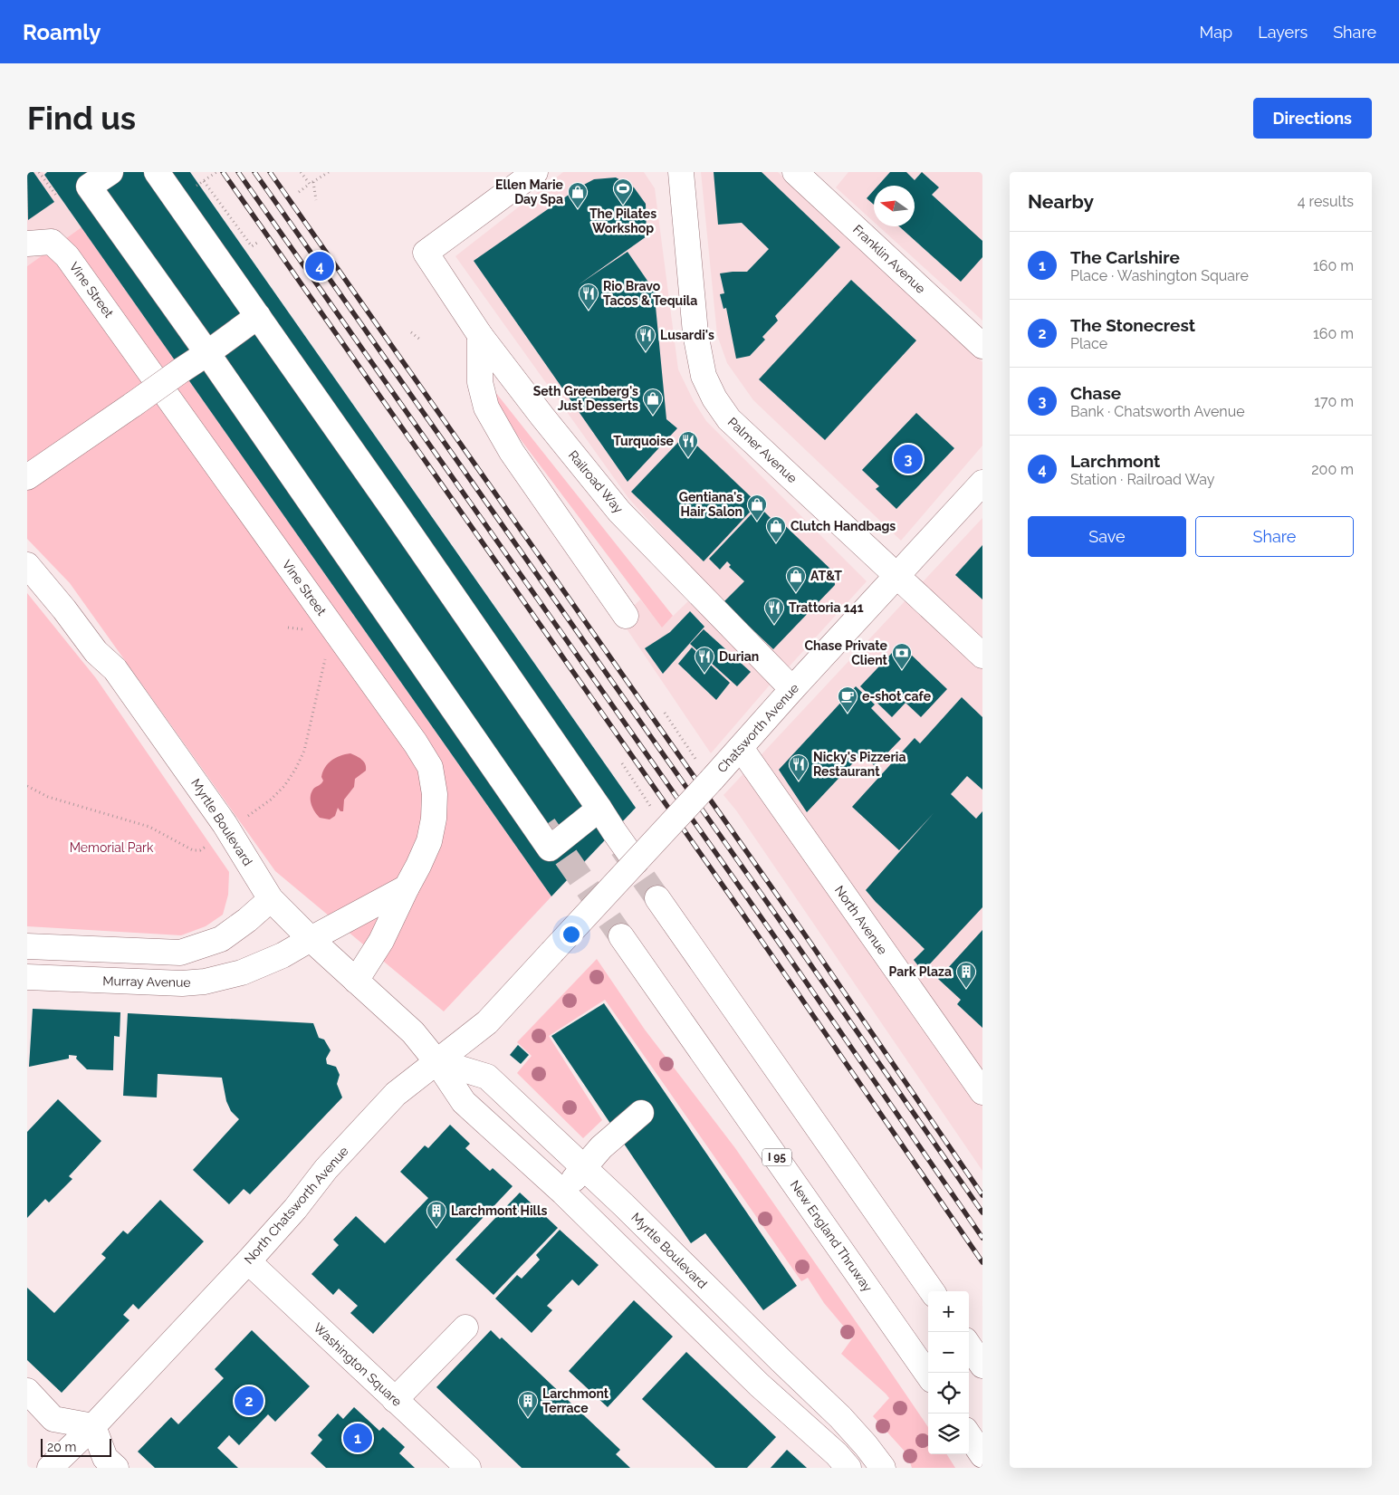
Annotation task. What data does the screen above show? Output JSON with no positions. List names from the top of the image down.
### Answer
{
  "streets": {
    "main road": [
      "Franklin Avenue",
      "Vine Street",
      "Palmer Avenue",
      "Railroad Way",
      "Chatsworth Avenue",
      "Myrtle Boulevard",
      "North Avenue",
      "Murray Avenue",
      "I 95",
      "North Chatsworth Avenue",
      "New England Thruway",
      "Washington Square"
    ]
  },
  "crossings": [
    ["Vine Street", "Myrtle Boulevard"],
    ["Palmer Avenue", "Chatsworth Avenue"],
    ["Railroad Way", "Chatsworth Avenue"],
    ["Chatsworth Avenue", "North Avenue"],
    ["Chatsworth Avenue", "North Chatsworth Avenue"],
    ["Myrtle Boulevard", "Murray Avenue"],
    ["Myrtle Boulevard", "North Chatsworth Avenue"],
    ["North Chatsworth Avenue", "Washington Square"]
  ],
  "parks": ["Memorial Park"],
  "places": {
    "sports": ["The Pilates Workshop"],
    "shop": [
      "Ellen Marie Day Spa",
      "Seth Greenberg's Just Desserts",
      "Gentiana's Hair Salon",
      "Clutch Handbags",
      "AT&T"
    ],
    "restaurant": [
      "Rio Bravo Tacos & Tequila",
      "Lusardi's",
      "Turquoise",
      "Trattoria 141",
      "Durian",
      "Nicky's Pizzeria Restaurant"
    ],
    "bank": ["Chase Private Client"],
    "cafe": ["e-shot cafe"],
    "building": ["Park Plaza", "Larchmont Hills", "Larchmont Terrace"]
  },
  "scale_bar": "20 m",
  "north": "left",
  "page": {
    "header": "Roamly",
    "nav": ["Map", "Layers", "Share"],
    "buttons": [
      "Directions",
      ["Save", "Share"]
    ],
    "title": "Find us",
    "heading": ["Nearby", "4 results"],
    "list": [
      {
        "mark": "1",
        "name": "The Carlshire",
        "note": "Place · Washington Square",
        "value": "160 m"
      },
      {
        "mark": "2",
        "name": "The Stonecrest",
        "note": "Place",
        "value": "160 m"
      },
      {
        "mark": "3",
        "name": "Chase",
        "note": "Bank · Chatsworth Avenue",
        "value": "170 m"
      },
      {
        "mark": "4",
        "name": "Larchmont",
        "note": "Station · Railroad Way",
        "value": "200 m"
      }
    ],
    "pins": [
      "4",
      "3",
      "2",
      "1"
    ],
    "map_buttons": ["+", "−"],
    "scale": "20 m"
  }
}
